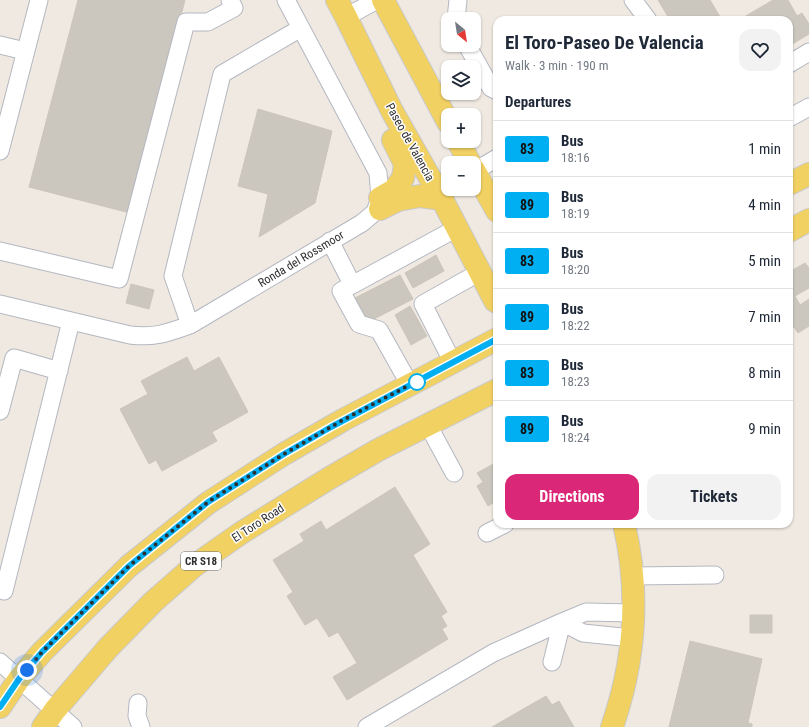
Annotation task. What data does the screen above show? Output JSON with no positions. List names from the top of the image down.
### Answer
{
  "streets": {
    "main road": ["Paseo de Valencia", "El Toro Road", "CR S18"],
    "street": ["Ronda del Rossmoor"]
  },
  "lines": ["bus line 83"],
  "north": "bottom right",
  "page": {
    "map_buttons": ["+", "−"],
    "heading": [
      ["El Toro-Paseo De Valencia", "Walk · 3 min · 190 m"],
      "Departures"
    ],
    "list": [
      {
        "mark": "83",
        "name": "Bus",
        "note": "18:16",
        "value": "1 min"
      },
      {
        "mark": "89",
        "name": "Bus",
        "note": "18:19",
        "value": "4 min"
      },
      {
        "mark": "83",
        "name": "Bus",
        "note": "18:20",
        "value": "5 min"
      },
      {
        "mark": "89",
        "name": "Bus",
        "note": "18:22",
        "value": "7 min"
      },
      {
        "mark": "83",
        "name": "Bus",
        "note": "18:23",
        "value": "8 min"
      },
      {
        "mark": "89",
        "name": "Bus",
        "note": "18:24",
        "value": "9 min"
      }
    ],
    "buttons": ["Directions", "Tickets"]
  }
}
